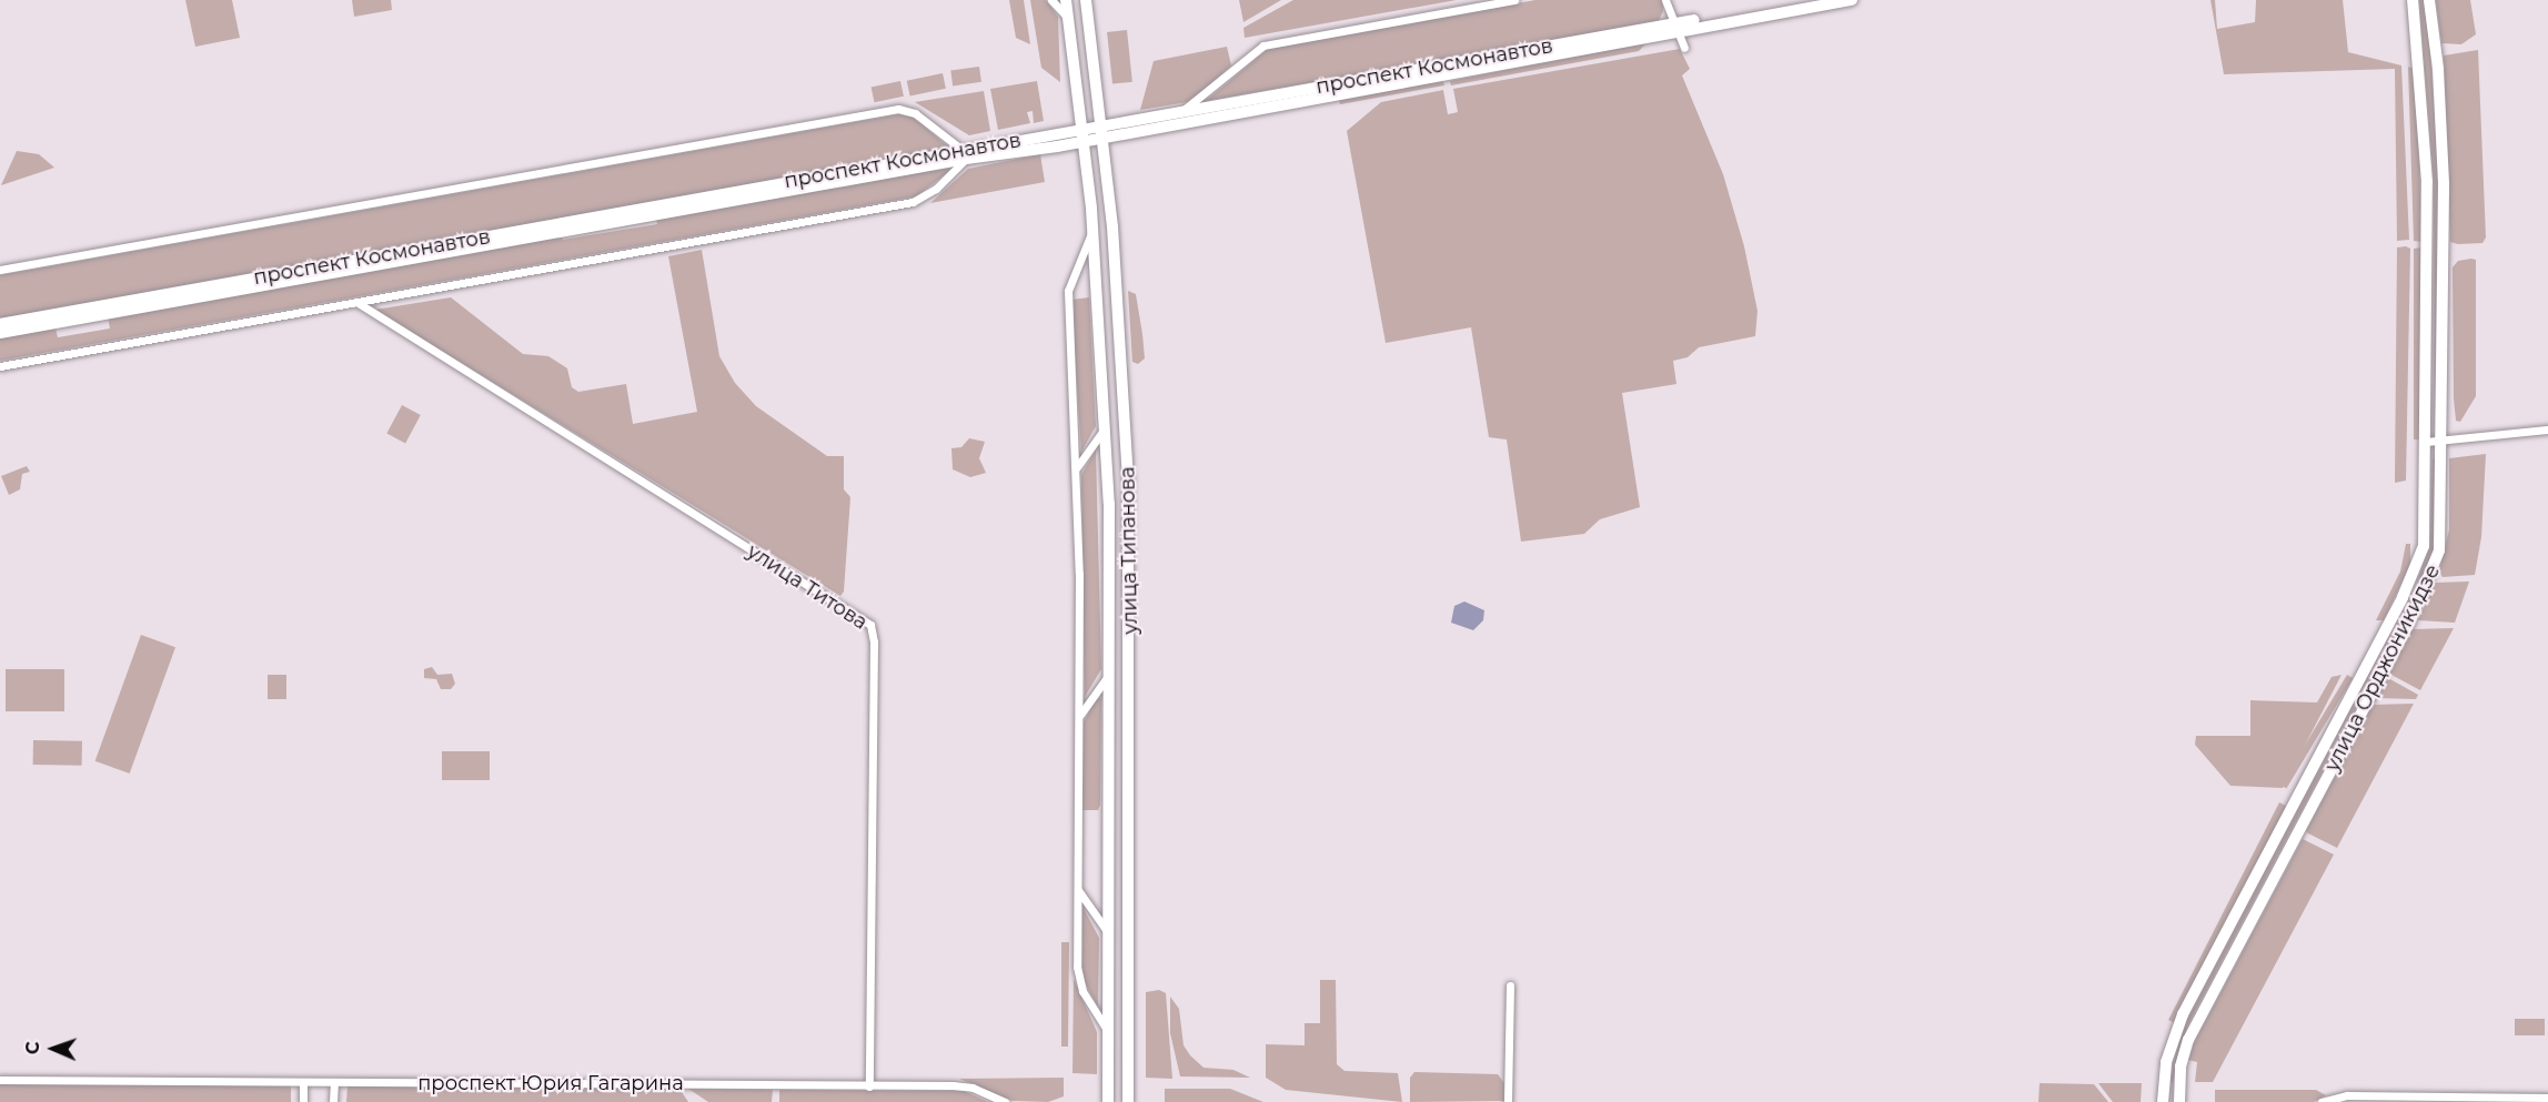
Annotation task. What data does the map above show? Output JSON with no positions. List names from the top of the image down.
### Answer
{
  "streets": {
    "street": [
      "проспект Космонавтов",
      "улица Типанова",
      "улица Титова",
      "улица Орджоникидзе",
      "проспект Юрия Гагарина"
    ]
  },
  "crossings": [
    ["проспект Космонавтов", "улица Типанова"],
    ["проспект Космонавтов", "улица Титова"],
    ["улица Титова", "проспект Юрия Гагарина"]
  ],
  "north": "left"
}
